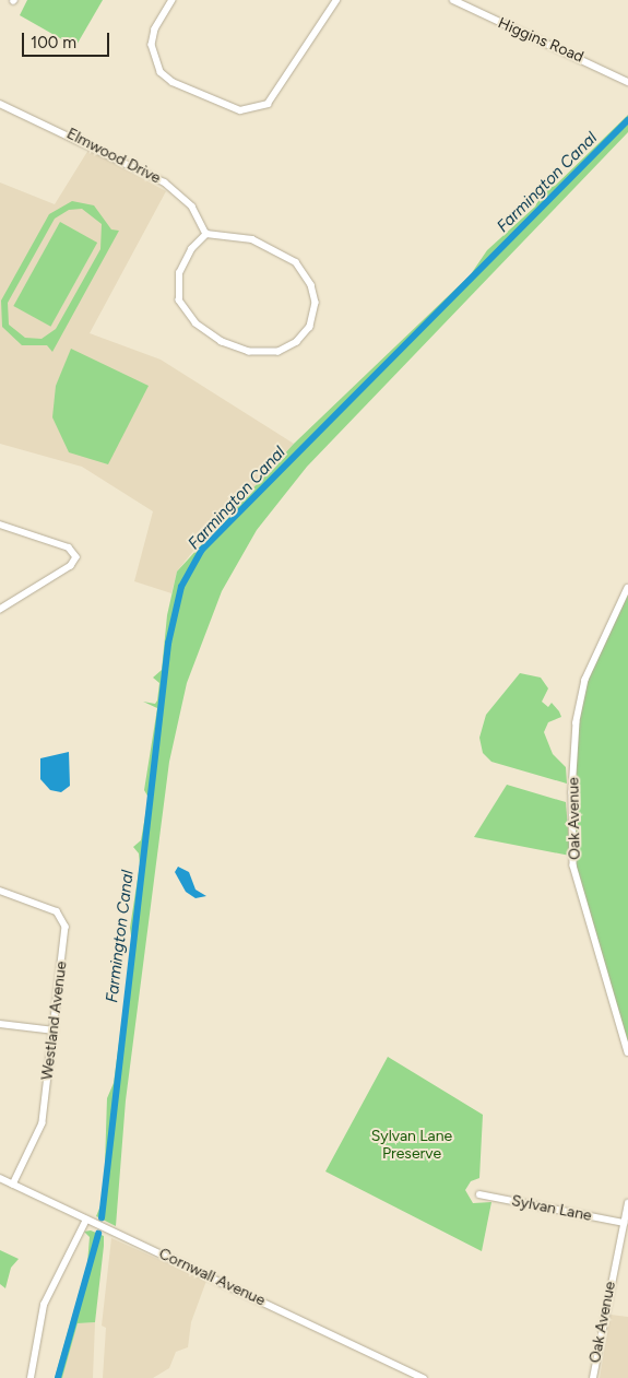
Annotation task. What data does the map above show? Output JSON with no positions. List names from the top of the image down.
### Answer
{
  "streets": {
    "street": [
      "Higgins Road",
      "Elmwood Drive",
      "Oak Avenue",
      "Westland Avenue",
      "Sylvan Lane",
      "Cornwall Avenue"
    ]
  },
  "crossings": [
    ["Oak Avenue", "Sylvan Lane"],
    ["Westland Avenue", "Cornwall Avenue"]
  ],
  "water": ["Farmington Canal"],
  "parks": ["Sylvan Lane Preserve"],
  "scale_bar": "100 m"
}
